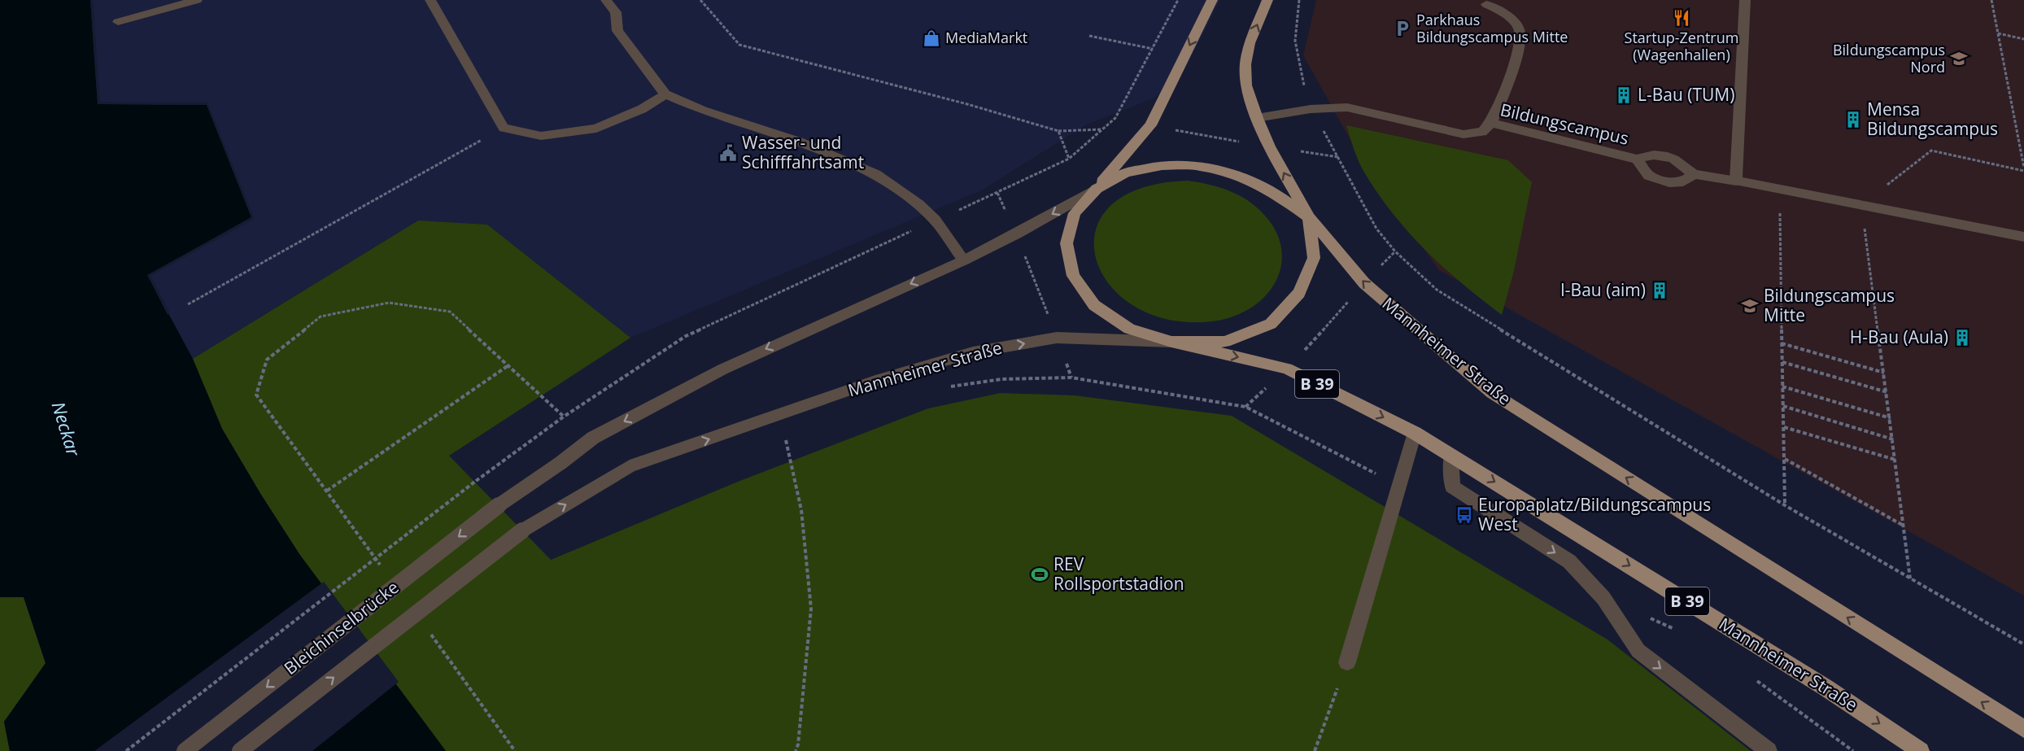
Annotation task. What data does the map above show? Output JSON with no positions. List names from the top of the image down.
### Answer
{
  "streets": {
    "main road": ["Mannheimer Straße", "B 39"],
    "street": ["Bildungscampus", "Bleichinselbrücke"]
  },
  "crossings": [
    ["Mannheimer Straße", "B 39"],
    ["Mannheimer Straße", "Bleichinselbrücke"]
  ],
  "water": ["Neckar"],
  "places": {
    "restaurant": ["Startup-Zentrum (Wagenhallen)"],
    "parking": ["Parkhaus Bildungscampus Mitte"],
    "shop": ["MediaMarkt"],
    "school or university": ["Bildungscampus Nord", "Bildungscampus Mitte"],
    "building": [
      "L-Bau (TUM)",
      "Mensa Bildungscampus",
      "I-Bau (aim)",
      "H-Bau (Aula)"
    ],
    "public building": ["Wasser- und Schifffahrtsamt"],
    "bus stop": ["Europaplatz/Bildungscampus West"],
    "sports": ["REV Rollsportstadion"]
  }
}
